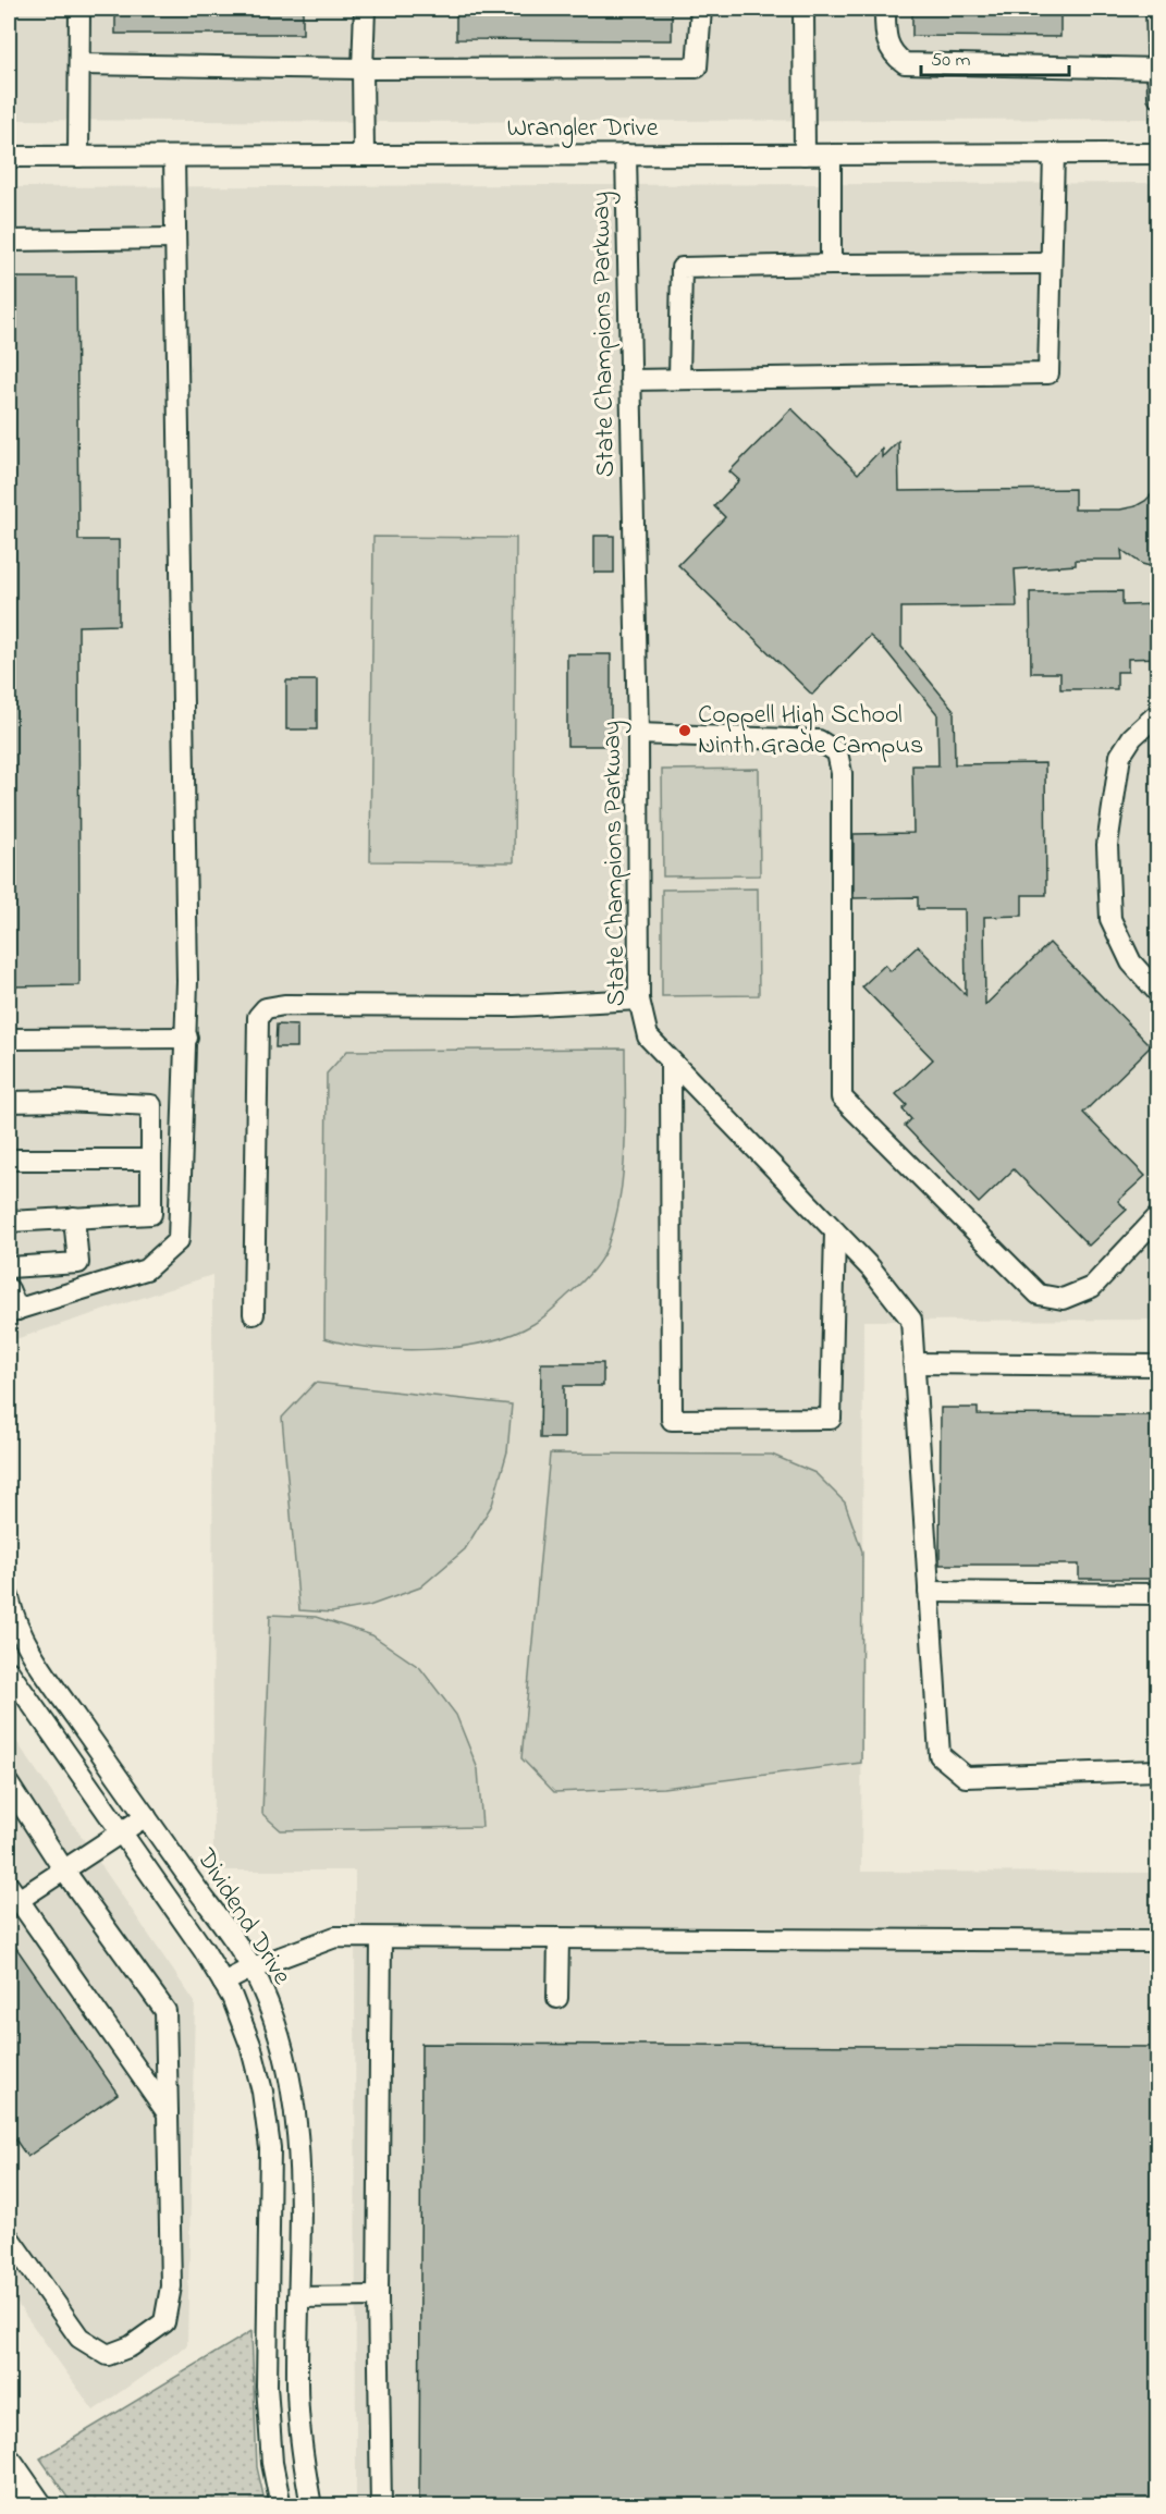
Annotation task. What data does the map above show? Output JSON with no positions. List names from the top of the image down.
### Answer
{
  "streets": {
    "street": ["Wrangler Drive", "State Champions Parkway", "Dividend Drive"]
  },
  "crossings": [
    ["Wrangler Drive", "State Champions Parkway"]
  ],
  "places": ["Coppell High School Ninth Grade Campus"],
  "scale_bar": "50 m"
}
